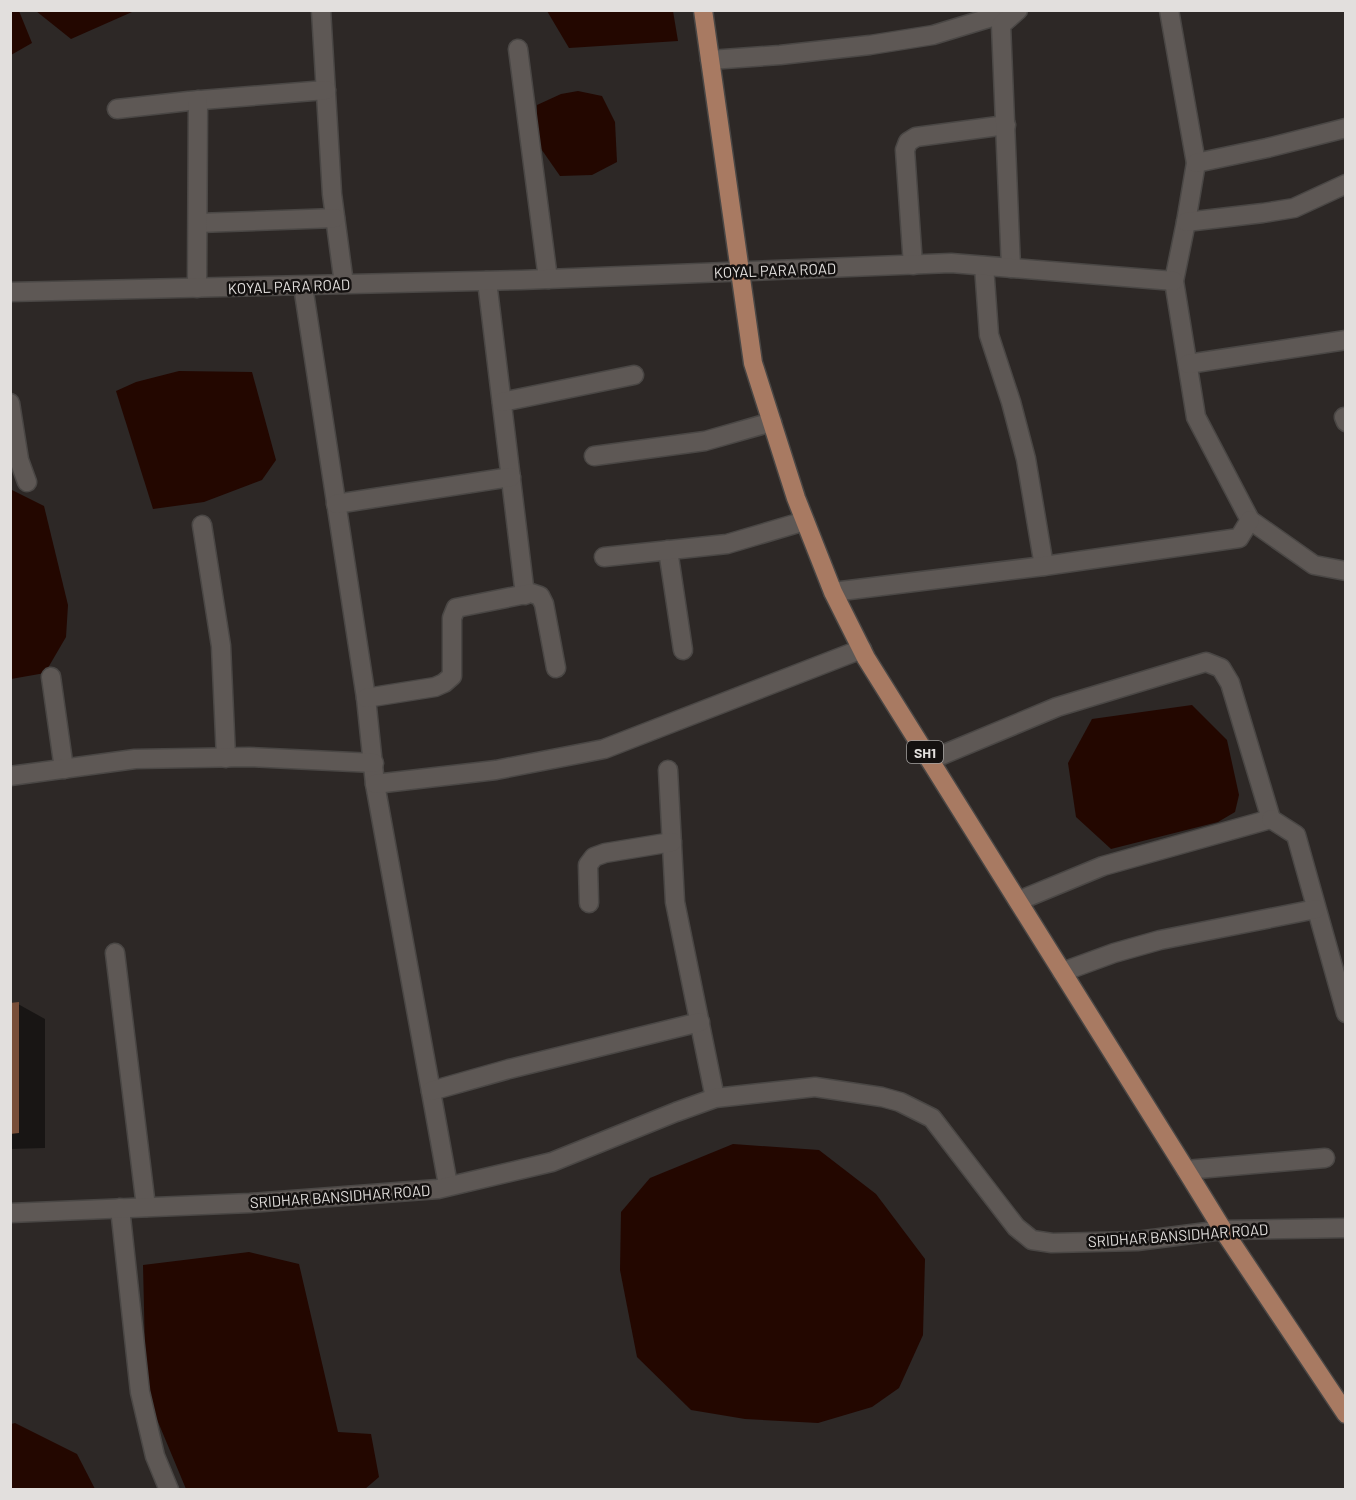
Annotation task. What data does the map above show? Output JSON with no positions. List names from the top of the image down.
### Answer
{
  "streets": {
    "main road": ["SH1"],
    "street": ["KOYAL PARA ROAD", "SRIDHAR BANSIDHAR ROAD"]
  },
  "crossings": [
    ["KOYAL PARA ROAD", "SH1"],
    ["SH1", "SRIDHAR BANSIDHAR ROAD"]
  ]
}
